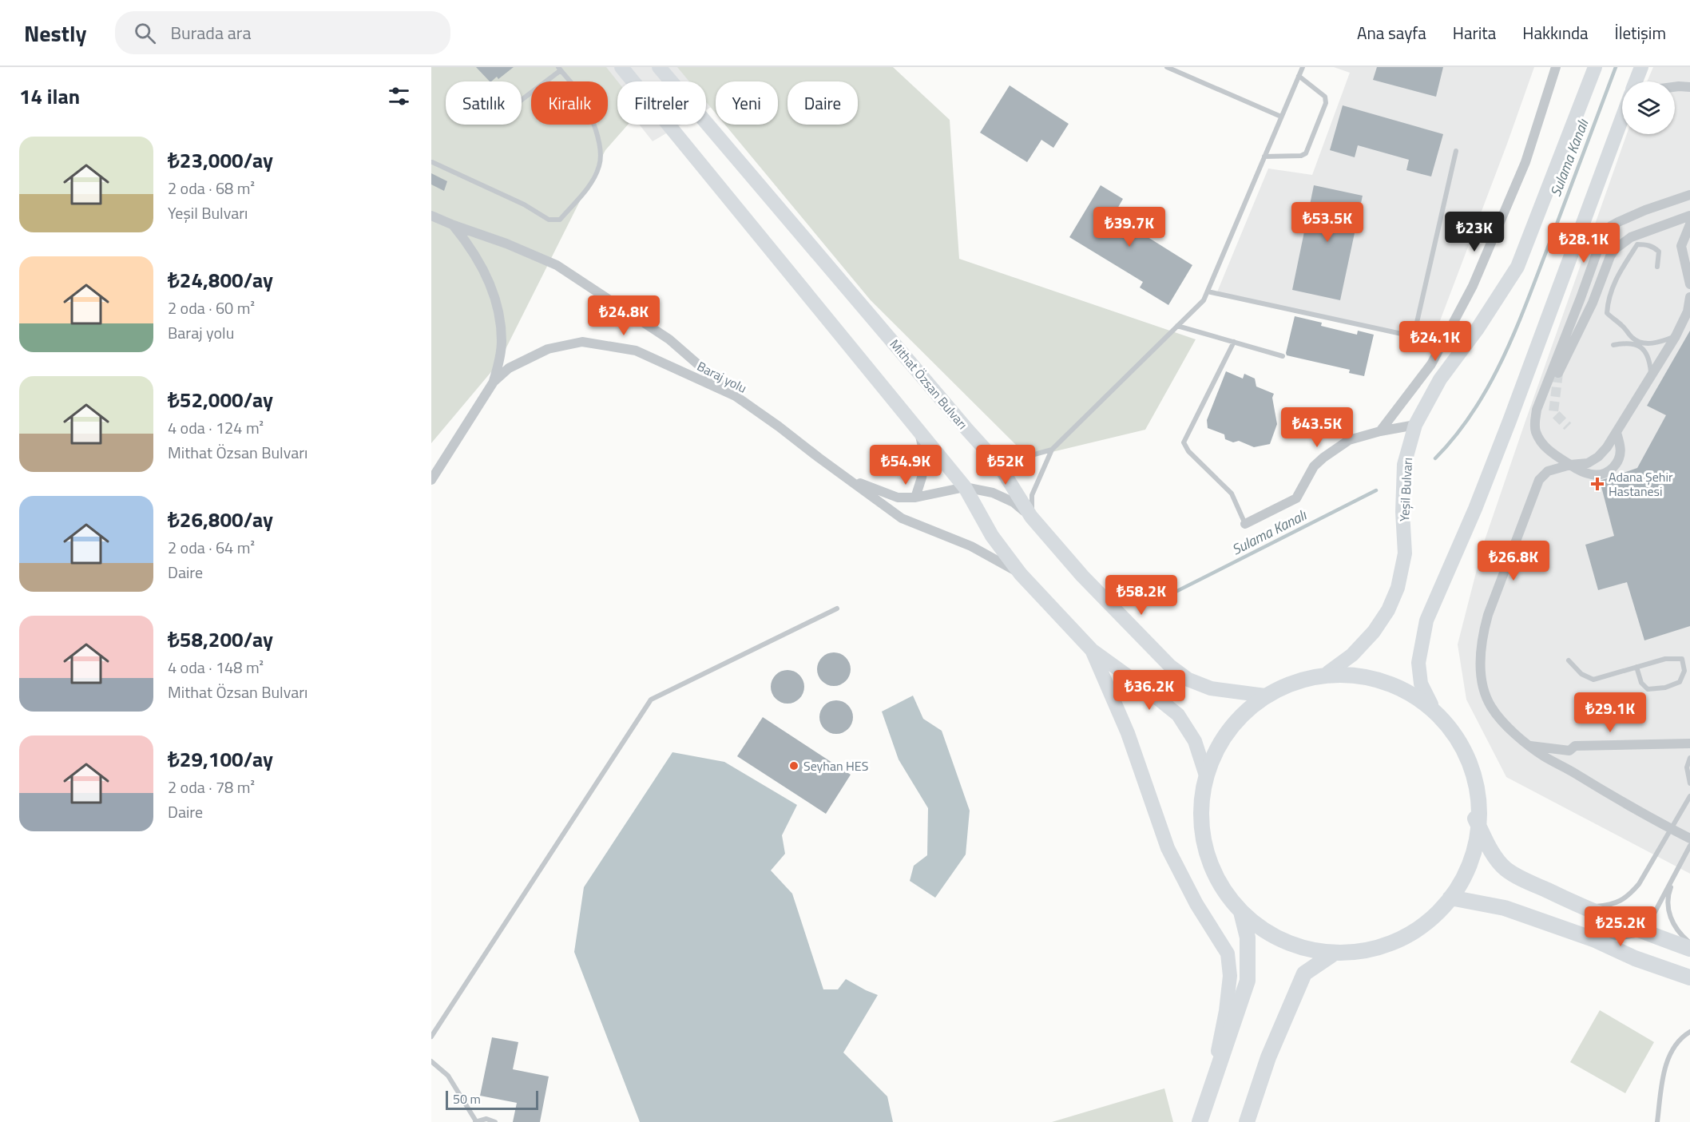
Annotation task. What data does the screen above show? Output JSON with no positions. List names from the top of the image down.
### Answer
{
  "streets": {
    "main road": ["Mithat Özsan Bulvarı", "Yeşil Bulvarı"],
    "street": ["Baraj yolu"]
  },
  "water": ["Sulama Kanalı"],
  "places": {
    "health": ["Adana Şehir Hastanesi"],
    "other": ["Seyhan HES"]
  },
  "scale_bar": "50 m",
  "page": {
    "header": "Nestly",
    "search": "Burada ara",
    "nav": [
      "Ana sayfa",
      "Harita",
      "Hakkında",
      "İletişim"
    ],
    "heading": "14 ilan",
    "chip": [
      "Satılık",
      "Kiralık",
      "Filtreler",
      "Yeni",
      "Daire"
    ],
    "list": [
      {
        "name": "₺23,000/ay",
        "note": "2 oda · 68 m² · Yeşil Bulvarı"
      },
      {
        "name": "₺24,800/ay",
        "note": "2 oda · 60 m² · Baraj yolu"
      },
      {
        "name": "₺52,000/ay",
        "note": "4 oda · 124 m² · Mithat Özsan Bulvarı"
      },
      {
        "name": "₺26,800/ay",
        "note": "2 oda · 64 m² · Daire"
      },
      {
        "name": "₺58,200/ay",
        "note": "4 oda · 148 m² · Mithat Özsan Bulvarı"
      },
      {
        "name": "₺29,100/ay",
        "note": "2 oda · 78 m² · Daire"
      }
    ],
    "price": [
      "₺53.5K",
      "₺39.7K",
      "₺23K",
      "₺28.1K",
      "₺24.8K",
      "₺24.1K",
      "₺43.5K",
      "₺54.9K",
      "₺52K",
      "₺26.8K",
      "₺58.2K",
      "₺36.2K",
      "₺29.1K",
      "₺25.2K"
    ],
    "scale": "50 m"
  }
}
